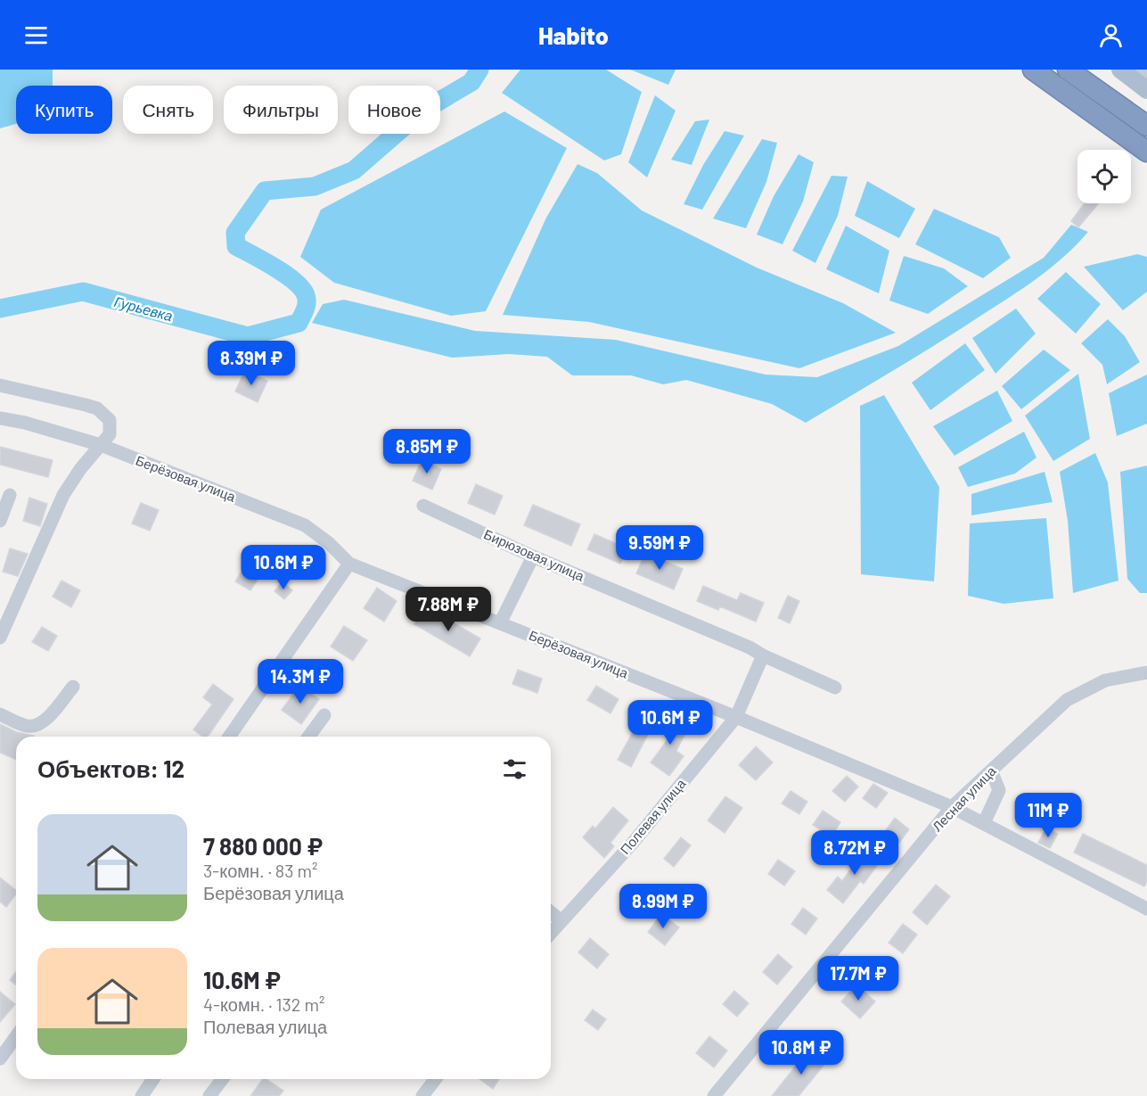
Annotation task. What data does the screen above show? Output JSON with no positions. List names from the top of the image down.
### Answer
{
  "streets": {
    "street": [
      "Берёзовая улица",
      "Бирюзовая улица",
      "Лесная улица",
      "Полевая улица"
    ]
  },
  "crossings": [
    ["Берёзовая улица", "Лесная улица"],
    ["Берёзовая улица", "Полевая улица"]
  ],
  "water": ["Гурьевка"],
  "page": {
    "header": "Habito",
    "chip": [
      "Купить",
      "Снять",
      "Фильтры",
      "Новое"
    ],
    "price": [
      "8.39M ₽",
      "8.85M ₽",
      "9.59M ₽",
      "10.6M ₽",
      "7.88M ₽",
      "14.3M ₽",
      "10.6M ₽",
      "11M ₽",
      "8.72M ₽",
      "8.99M ₽",
      "17.7M ₽",
      "10.8M ₽"
    ],
    "heading": "Объектов: 12",
    "list": [
      {
        "name": "7 880 000 ₽",
        "note": "3-комн. · 83 m² · Берёзовая улица"
      },
      {
        "name": "10.6M ₽",
        "note": "4-комн. · 132 m² · Полевая улица"
      }
    ]
  }
}
